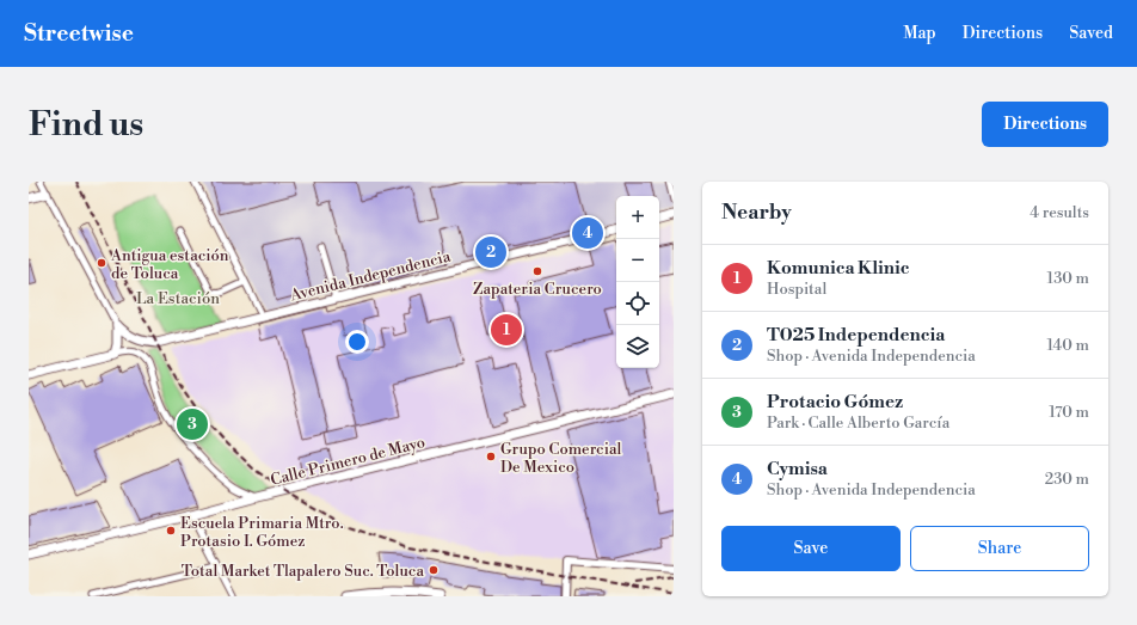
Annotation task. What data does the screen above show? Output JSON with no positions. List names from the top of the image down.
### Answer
{
  "streets": {
    "main road": ["Avenida Independencia", "Calle Primero de Mayo"]
  },
  "parks": ["La Estación"],
  "places": [
    "Antigua estación de Toluca",
    "Zapateria Crucero",
    "Grupo Comercial De Mexico",
    "Escuela Primaria Mtro. Protasio I. Gómez",
    "Total Market Tlapalero Suc. Toluca"
  ],
  "page": {
    "header": "Streetwise",
    "nav": ["Map", "Directions", "Saved"],
    "buttons": [
      "Directions",
      ["Save", "Share"]
    ],
    "title": "Find us",
    "heading": ["Nearby", "4 results"],
    "map_buttons": ["+", "−"],
    "pins": [
      "4",
      "2",
      "1",
      "3"
    ],
    "list": [
      {
        "mark": "1",
        "name": "Komunica Klinic",
        "note": "Hospital",
        "value": "130 m"
      },
      {
        "mark": "2",
        "name": "T025 Independencia",
        "note": "Shop · Avenida Independencia",
        "value": "140 m"
      },
      {
        "mark": "3",
        "name": "Protacio Gómez",
        "note": "Park · Calle Alberto García",
        "value": "170 m"
      },
      {
        "mark": "4",
        "name": "Cymisa",
        "note": "Shop · Avenida Independencia",
        "value": "230 m"
      }
    ]
  }
}
